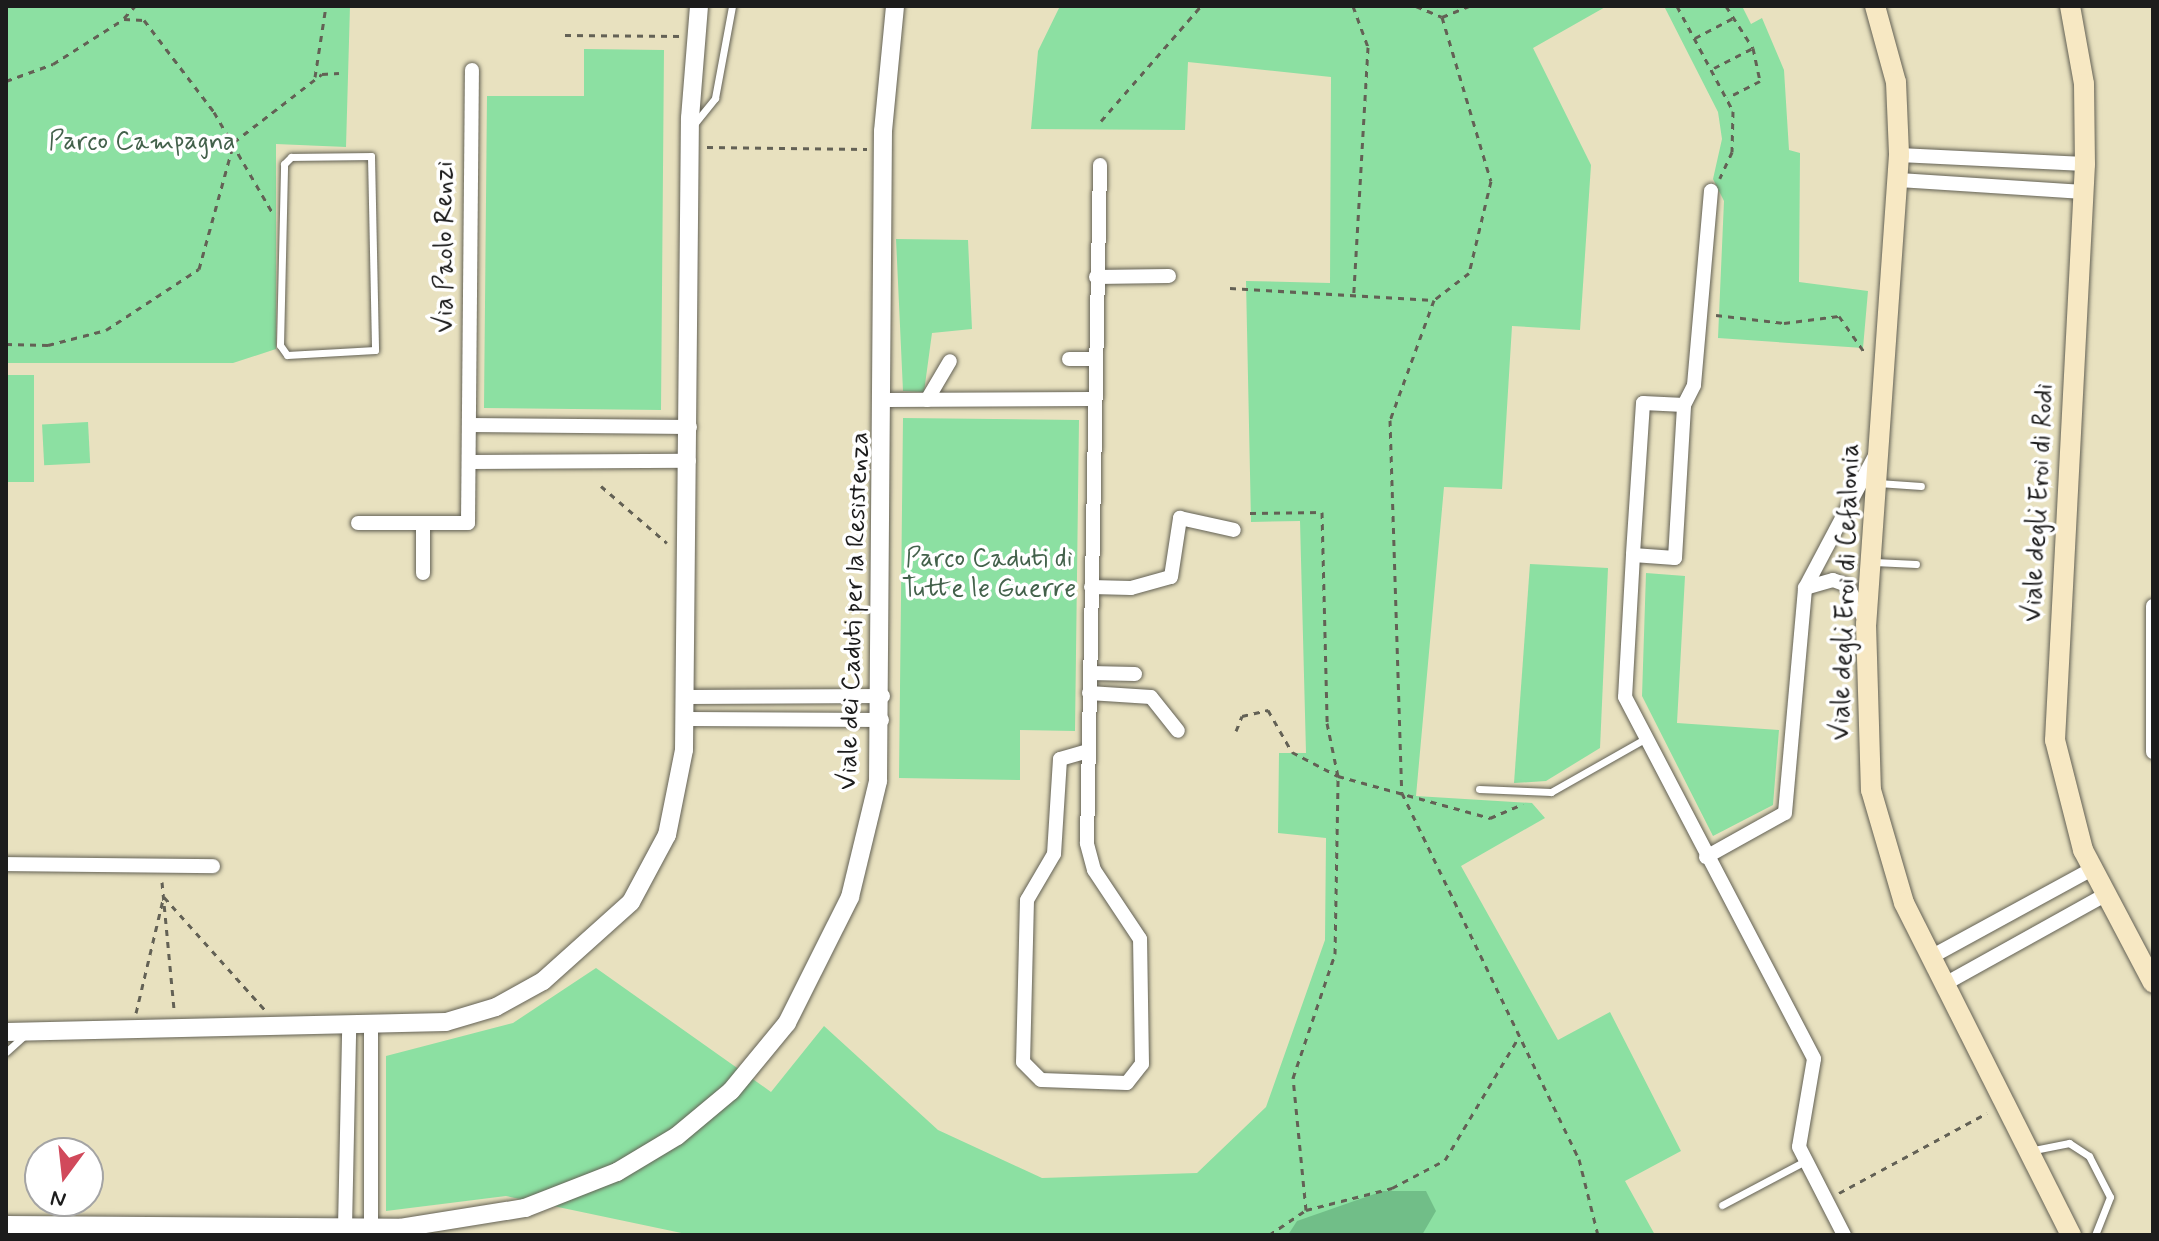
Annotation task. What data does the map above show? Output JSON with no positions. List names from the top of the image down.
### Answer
{
  "streets": {
    "main road": ["Viale degli Eroi di Rodi", "Viale degli Eroi di Cefalonia"],
    "street": ["Via Paolo Renzi", "Viale dei Caduti per la Resistenza"]
  },
  "parks": ["Parco Campagna", "Parco Caduti di Tutte le Guerre"],
  "north": "bottom"
}
